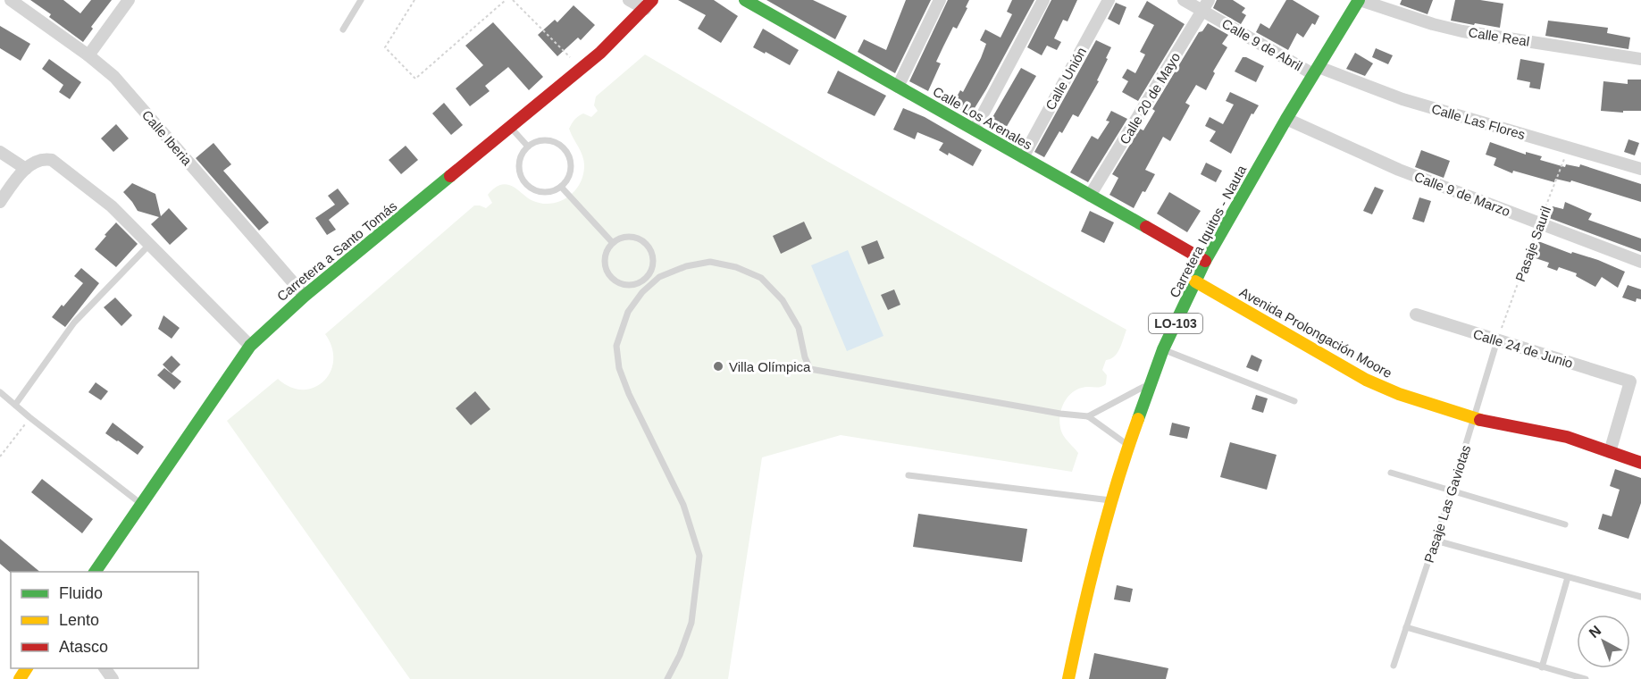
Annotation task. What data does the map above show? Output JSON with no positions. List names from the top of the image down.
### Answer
{
  "streets": {
    "street": [
      "Calle Real",
      "Calle 9 de Abril",
      "Calle Unión",
      "Calle 20 de Mayo",
      "Calle Los Arenales",
      "Calle Las Flores",
      "Calle Iberia",
      "Calle 9 de Marzo",
      "Carretera Iquitos - Nauta",
      "Carretera a Santo Tomás",
      "LO-103",
      "Avenida Prolongación Moore",
      "Calle 24 de Junio"
    ],
    "lane": ["Pasaje Las Gaviotas"],
    "path": ["Pasaje Sauril"]
  },
  "crossings": [
    ["Calle Real", "Carretera Iquitos - Nauta"],
    ["Calle 9 de Abril", "Calle 20 de Mayo"],
    ["Calle 9 de Abril", "Calle Las Flores"],
    ["Calle 9 de Abril", "Carretera Iquitos - Nauta"],
    ["Calle Unión", "Calle Los Arenales"],
    ["Calle 20 de Mayo", "Calle Los Arenales"],
    ["Calle Los Arenales", "Carretera Iquitos - Nauta"],
    ["Calle Las Flores", "Carretera Iquitos - Nauta"],
    ["Calle Las Flores", "Pasaje Sauril"],
    ["Calle Iberia", "Carretera a Santo Tomás"],
    ["Calle 9 de Marzo", "Carretera Iquitos - Nauta"],
    ["Calle 9 de Marzo", "Pasaje Sauril"],
    ["Carretera Iquitos - Nauta", "Avenida Prolongación Moore"],
    ["Pasaje Sauril", "Calle 24 de Junio"],
    ["Pasaje Sauril", "Pasaje Las Gaviotas"],
    ["Avenida Prolongación Moore", "Calle 24 de Junio"],
    ["Avenida Prolongación Moore", "Pasaje Las Gaviotas"],
    ["Calle 24 de Junio", "Pasaje Las Gaviotas"]
  ],
  "places": ["Villa Olímpica"],
  "legend": ["Fluido", "Lento", "Atasco"],
  "north": "top left"
}
